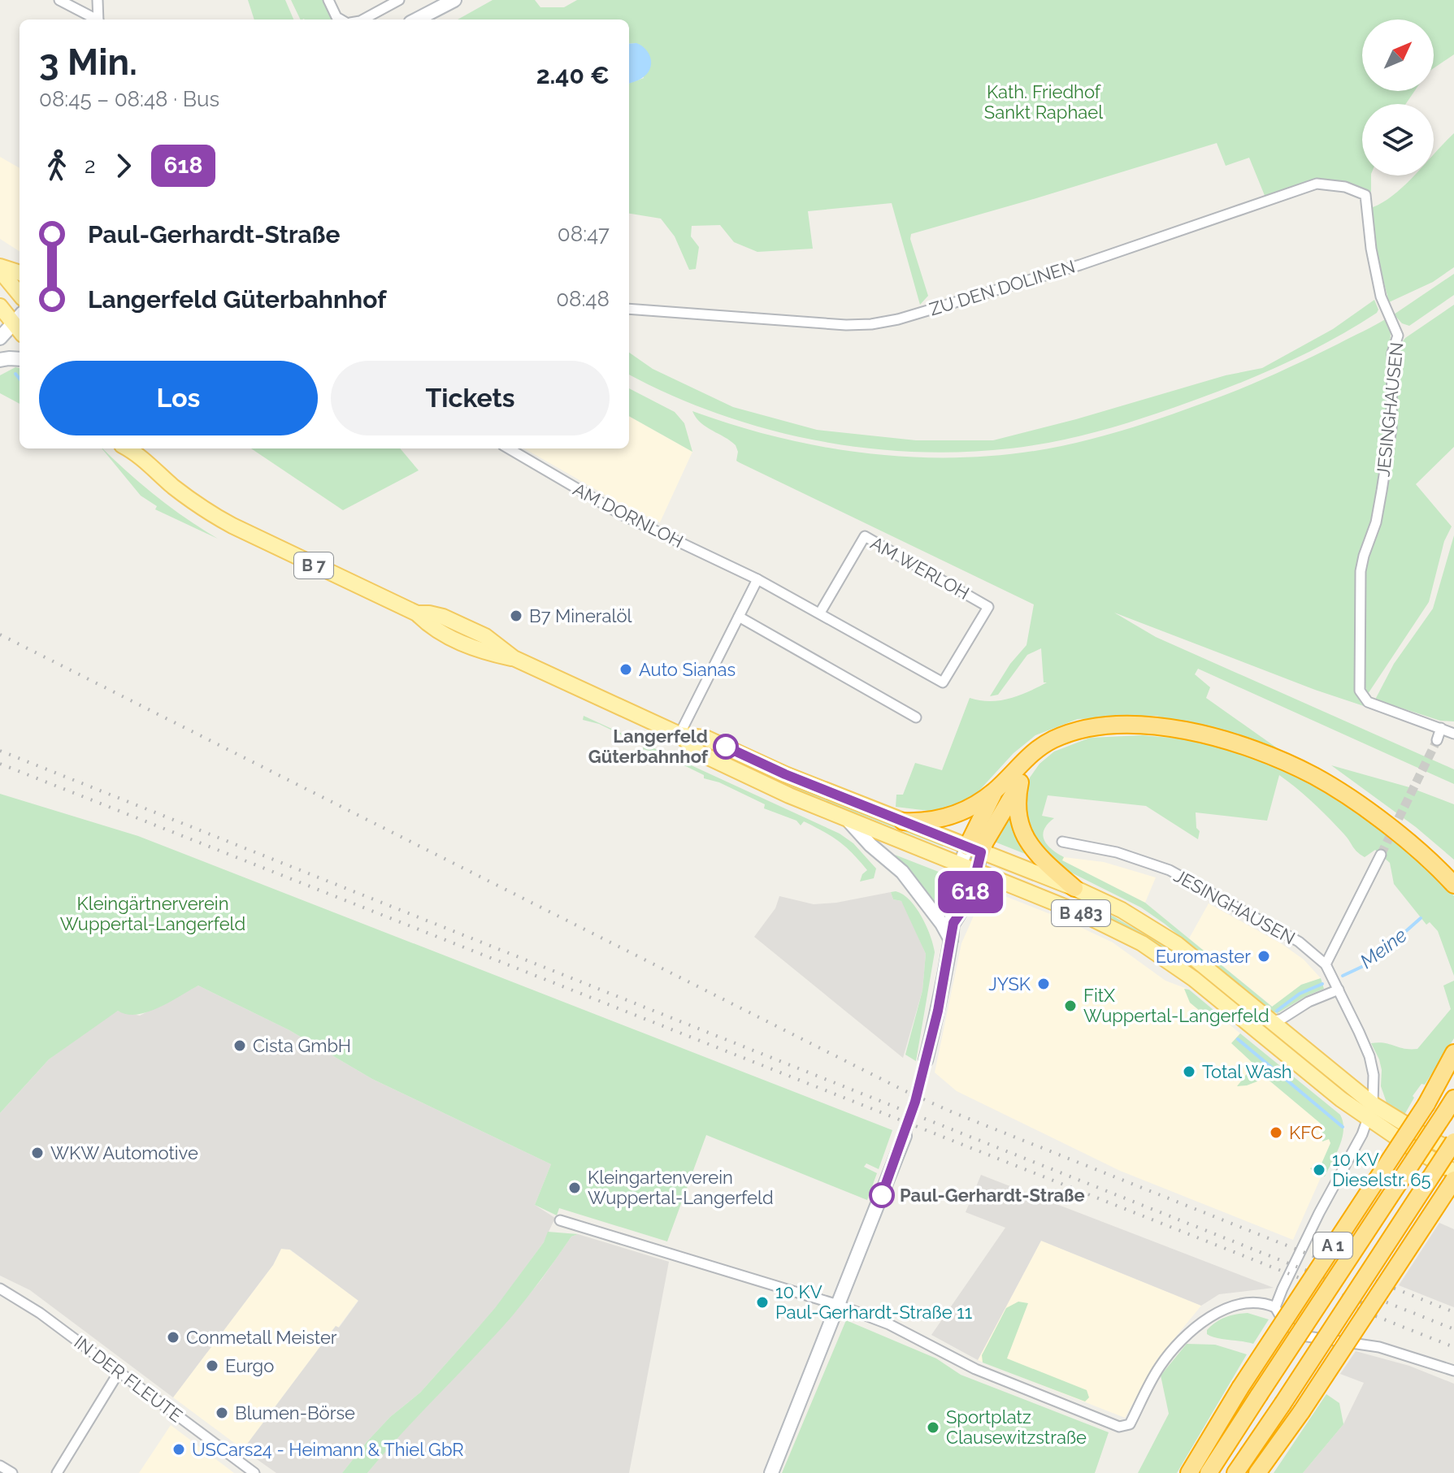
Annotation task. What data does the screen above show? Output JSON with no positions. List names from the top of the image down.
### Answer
{
  "streets": {
    "highway": ["A 1"],
    "main road": ["B 7", "B 483"],
    "street": [
      "ZU DEN DOLINEN",
      "JESINGHAUSEN",
      "AM DORNLOH",
      "AM WERLOH",
      "IN DER FLEUTE"
    ]
  },
  "crossings": [
    ["ZU DEN DOLINEN", "JESINGHAUSEN"],
    ["JESINGHAUSEN", "B 483"],
    ["AM DORNLOH", "AM WERLOH"],
    ["B 7", "B 483"]
  ],
  "water": ["Meine"],
  "parks": ["Kath. Friedhof Sankt Raphael", "Kleingärtnerverein Wuppertal-Langerfeld"],
  "places": [
    "B7 Mineralöl",
    "Auto Sianas",
    "Langerfeld Güterbahnhof",
    "Euromaster",
    "JYSK",
    "FitX Wuppertal-Langerfeld",
    "Cista GmbH",
    "Total Wash",
    "KFC",
    "WKW Automotive",
    "10 KV Dieselstr. 65",
    "Kleingartenverein Wuppertal-Langerfeld",
    "Paul-Gerhardt-Straße",
    "10 KV Paul-Gerhardt-Straße 11",
    "Conmetall Meister",
    "Eurgo",
    "Blumen-Börse",
    "Sportplatz Clausewitzstraße",
    "USCars24 - Heimann & Thiel GbR"
  ],
  "lines": ["bus line 618"],
  "north": "top right",
  "page": {
    "on_map": "618",
    "heading": ["3 Min.", "08:45 – 08:48 · Bus", "2.40 €"],
    "legs": ["2", "618"],
    "list": [
      {
        "name": "Paul-Gerhardt-Straße",
        "value": "08:47"
      },
      {
        "name": "Langerfeld Güterbahnhof",
        "value": "08:48"
      }
    ],
    "buttons": ["Los", "Tickets"]
  }
}
